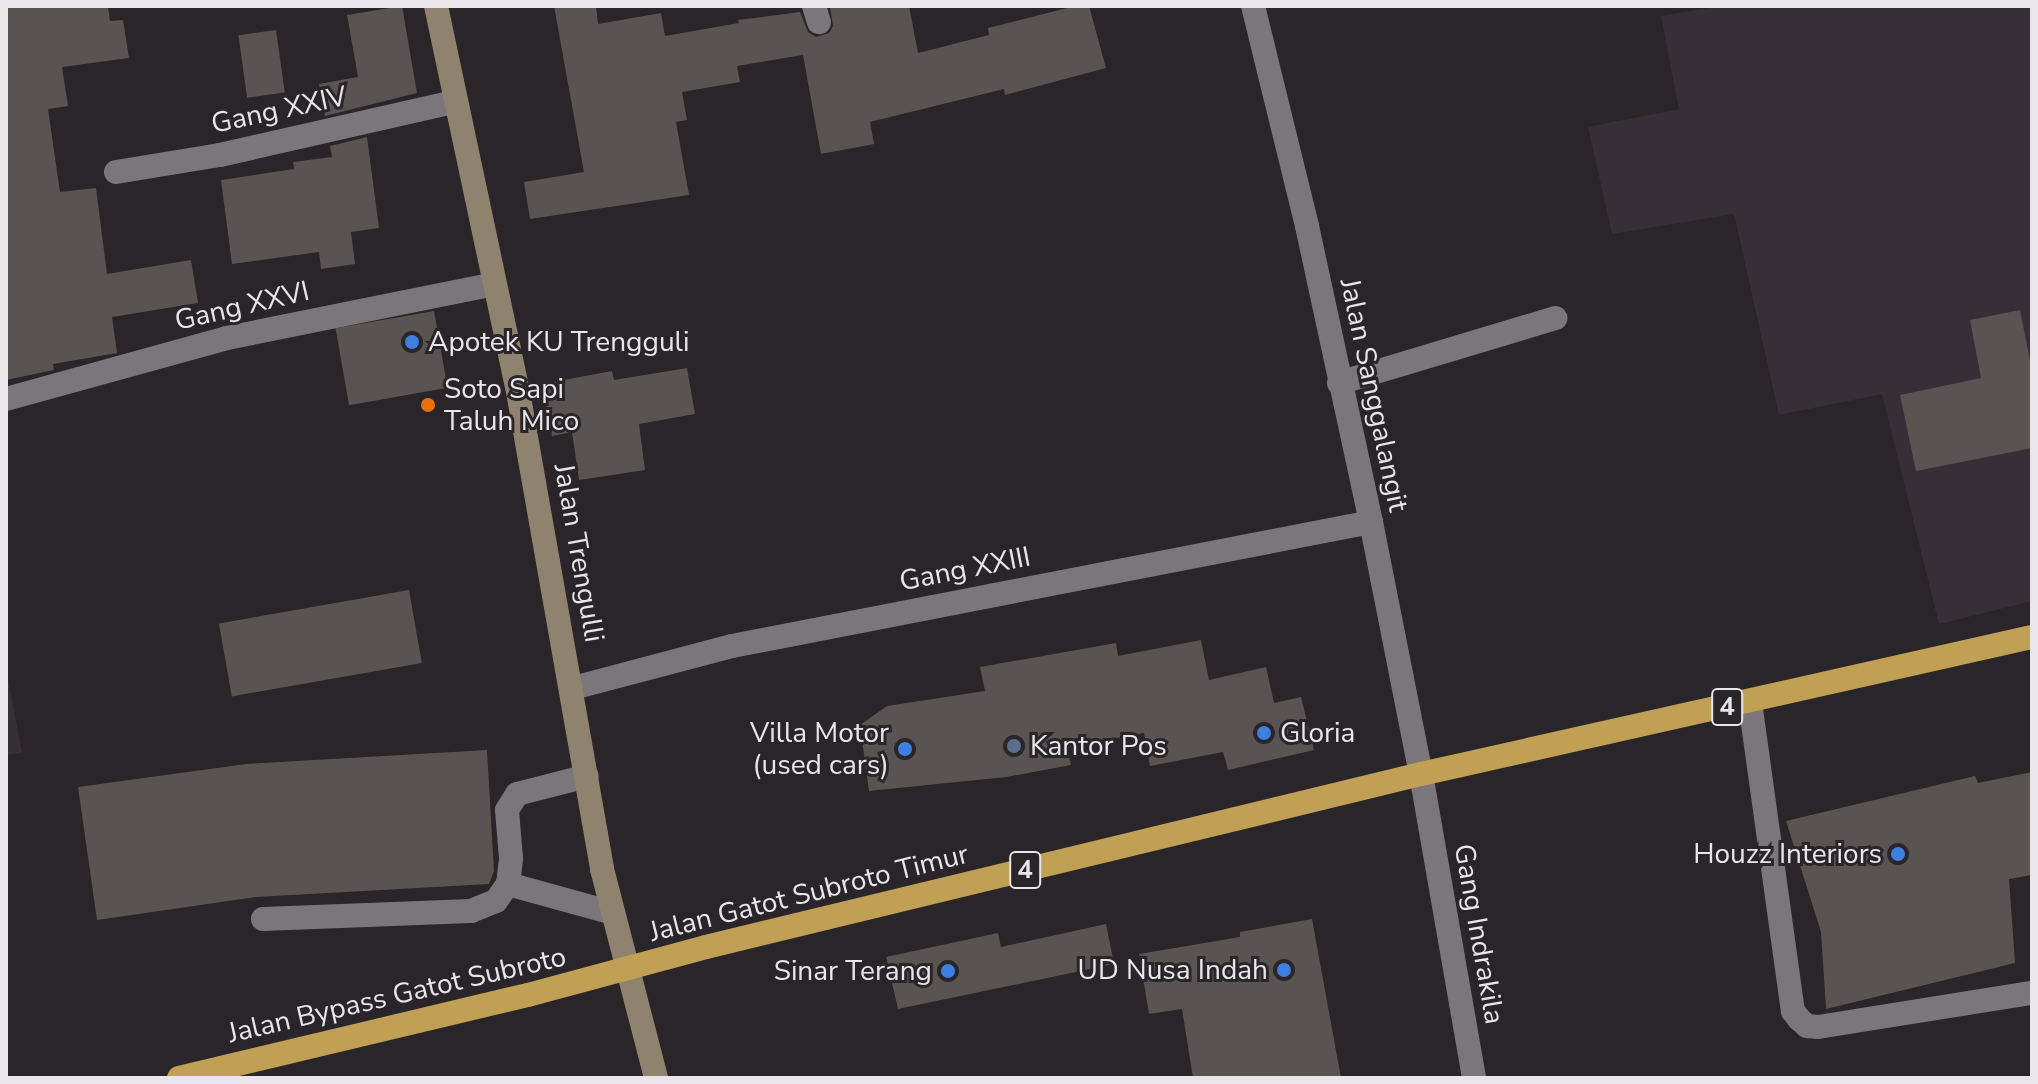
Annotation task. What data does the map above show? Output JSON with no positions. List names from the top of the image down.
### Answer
{
  "streets": {
    "highway": ["4", "Jalan Gatot Subroto Timur", "Jalan Bypass Gatot Subroto"],
    "main road": ["Jalan Trengulli"],
    "street": [
      "Gang XXIV",
      "Gang XXVI",
      "Jalan Sanggalangit",
      "Gang XXIII",
      "Gang Indrakila"
    ]
  },
  "crossings": [
    ["Gang XXIV", "Jalan Trengulli"],
    ["Gang XXVI", "Jalan Trengulli"],
    ["Jalan Sanggalangit", "Gang XXIII"],
    ["Jalan Sanggalangit", "Jalan Gatot Subroto Timur"],
    ["Jalan Sanggalangit", "Gang Indrakila"],
    ["Jalan Trengulli", "Gang XXIII"],
    ["Jalan Trengulli", "Jalan Gatot Subroto Timur"],
    ["Jalan Trengulli", "Jalan Bypass Gatot Subroto"],
    ["Jalan Gatot Subroto Timur", "Jalan Bypass Gatot Subroto"]
  ],
  "places": [
    "Apotek KU Trengguli",
    "Soto Sapi Taluh Mico",
    "Gloria",
    "Kantor Pos",
    "Villa Motor (used cars)",
    "Houzz Interiors",
    "UD Nusa Indah",
    "Sinar Terang"
  ]
}
